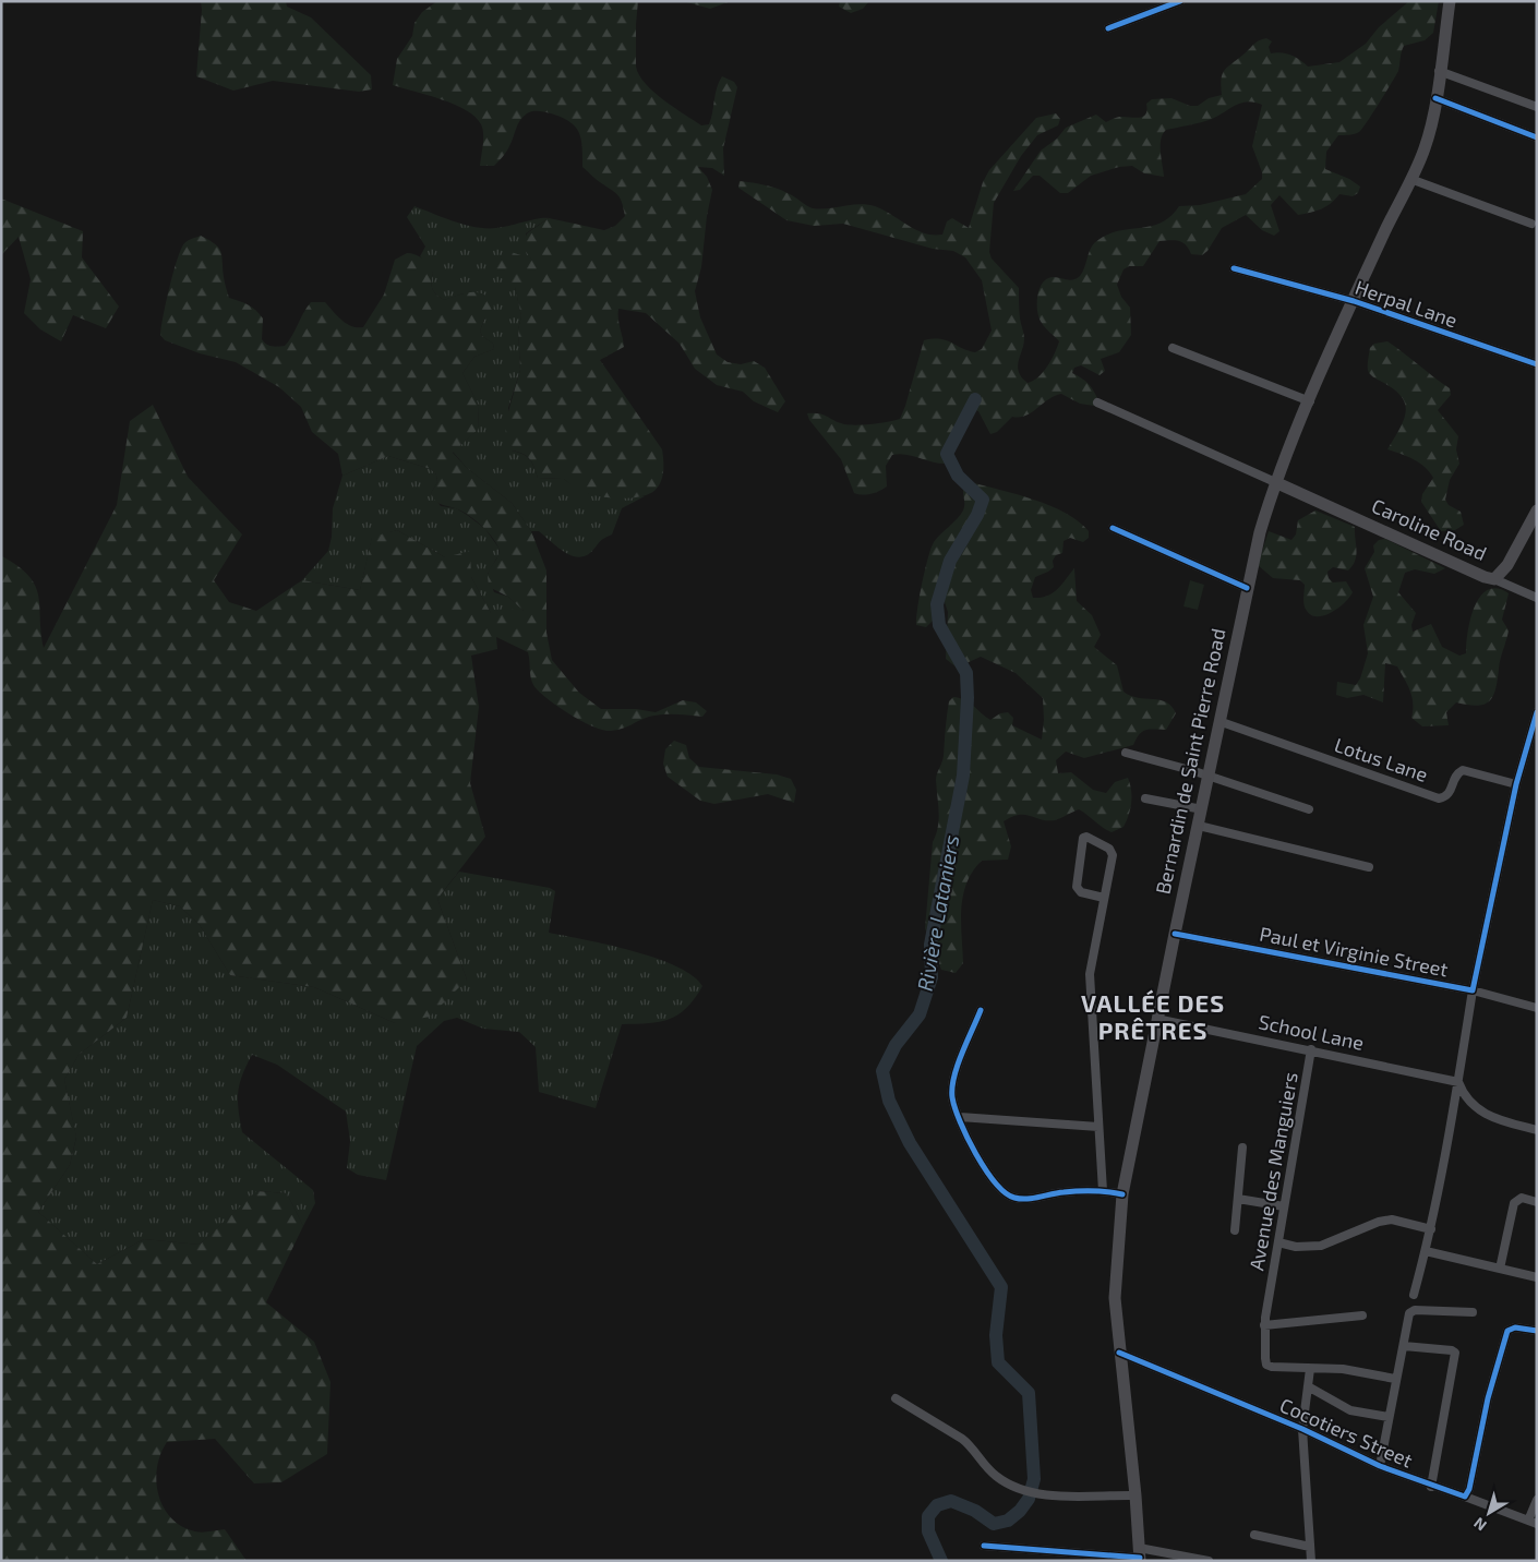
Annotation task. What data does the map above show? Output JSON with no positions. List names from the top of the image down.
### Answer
{
  "streets": {
    "main road": ["Caroline Road", "Bernardin de Saint Pierre Road"],
    "street": [
      "Herpal Lane",
      "Lotus Lane",
      "Paul et Virginie Street",
      "School Lane",
      "Avenue des Manguiers",
      "Cocotiers Street"
    ]
  },
  "crossings": [
    ["Herpal Lane", "Bernardin de Saint Pierre Road"],
    ["Caroline Road", "Bernardin de Saint Pierre Road"],
    ["Lotus Lane", "Bernardin de Saint Pierre Road"],
    ["Lotus Lane", "Paul et Virginie Street"],
    ["Bernardin de Saint Pierre Road", "Paul et Virginie Street"],
    ["Bernardin de Saint Pierre Road", "School Lane"],
    ["Bernardin de Saint Pierre Road", "Cocotiers Street"],
    ["Paul et Virginie Street", "School Lane"],
    ["School Lane", "Avenue des Manguiers"]
  ],
  "districts": ["VALLÉE DES PRÊTRES"],
  "water": ["Rivière Lataniers"],
  "north": "bottom left"
}
